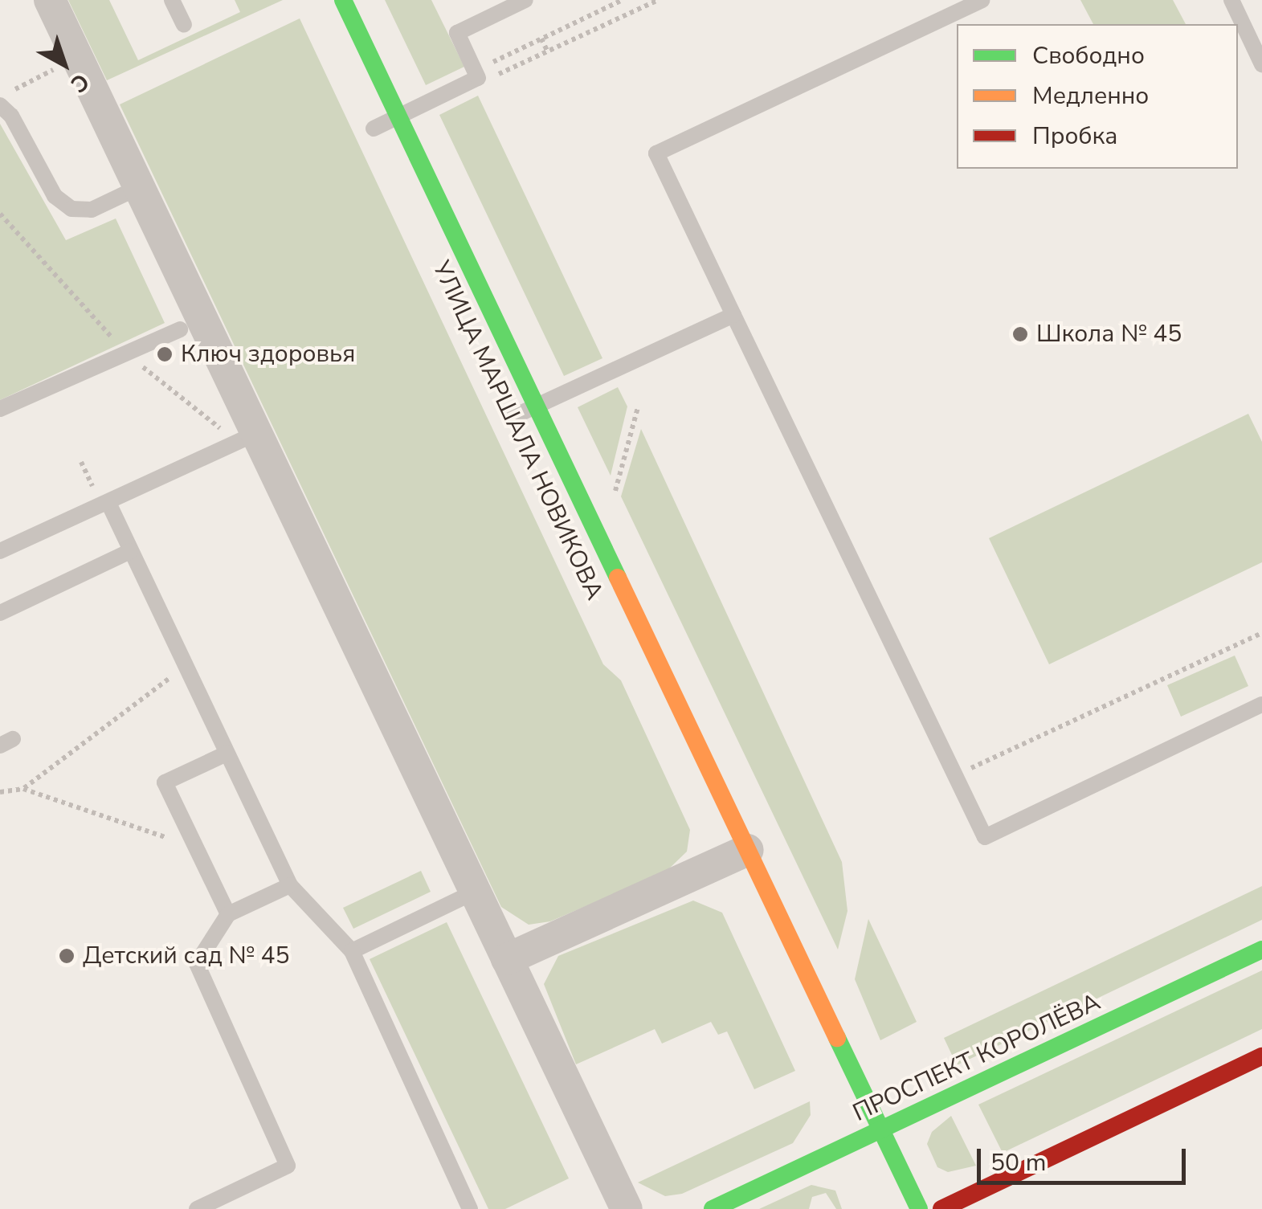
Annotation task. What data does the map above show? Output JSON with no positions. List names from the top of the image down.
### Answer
{
  "streets": {
    "street": ["УЛИЦА МАРШАЛА НОВИКОВА", "ПРОСПЕКТ КОРОЛЁВА"]
  },
  "crossings": [
    ["УЛИЦА МАРШАЛА НОВИКОВА", "ПРОСПЕКТ КОРОЛЁВА"]
  ],
  "places": ["Школа № 45", "Ключ здоровья", "Детский сад № 45"],
  "legend": ["Свободно", "Медленно", "Пробка"],
  "scale_bar": "50 m",
  "north": "bottom right"
}
